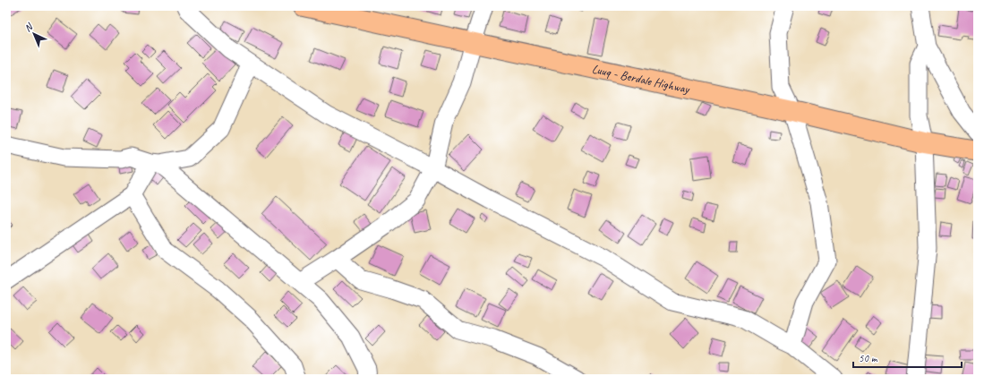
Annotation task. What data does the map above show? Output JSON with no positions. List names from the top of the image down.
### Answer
{
  "streets": {
    "main road": ["Luuq - Berdale Highway"]
  },
  "scale_bar": "50 m",
  "north": "top left"
}
